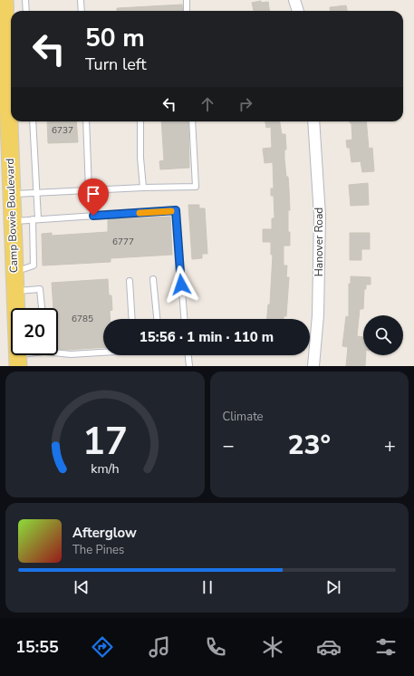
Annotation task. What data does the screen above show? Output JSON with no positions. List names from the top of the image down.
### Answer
{
  "streets": {
    "main road": ["Camp Bowie Boulevard"],
    "street": ["Hanover Road"]
  },
  "house_numbers": ["6737", "6777", "6785"],
  "page": {
    "turn": ["50 m", "Turn left"],
    "limit": "20",
    "trip": "15:56 · 1 min · 110 m",
    "tile": "Climate",
    "heat": ["−", "23°", "+"],
    "song": ["Afterglow", "The Pines"],
    "tabs": "15:55",
    "gauge": ["17", "km/h"]
  }
}
